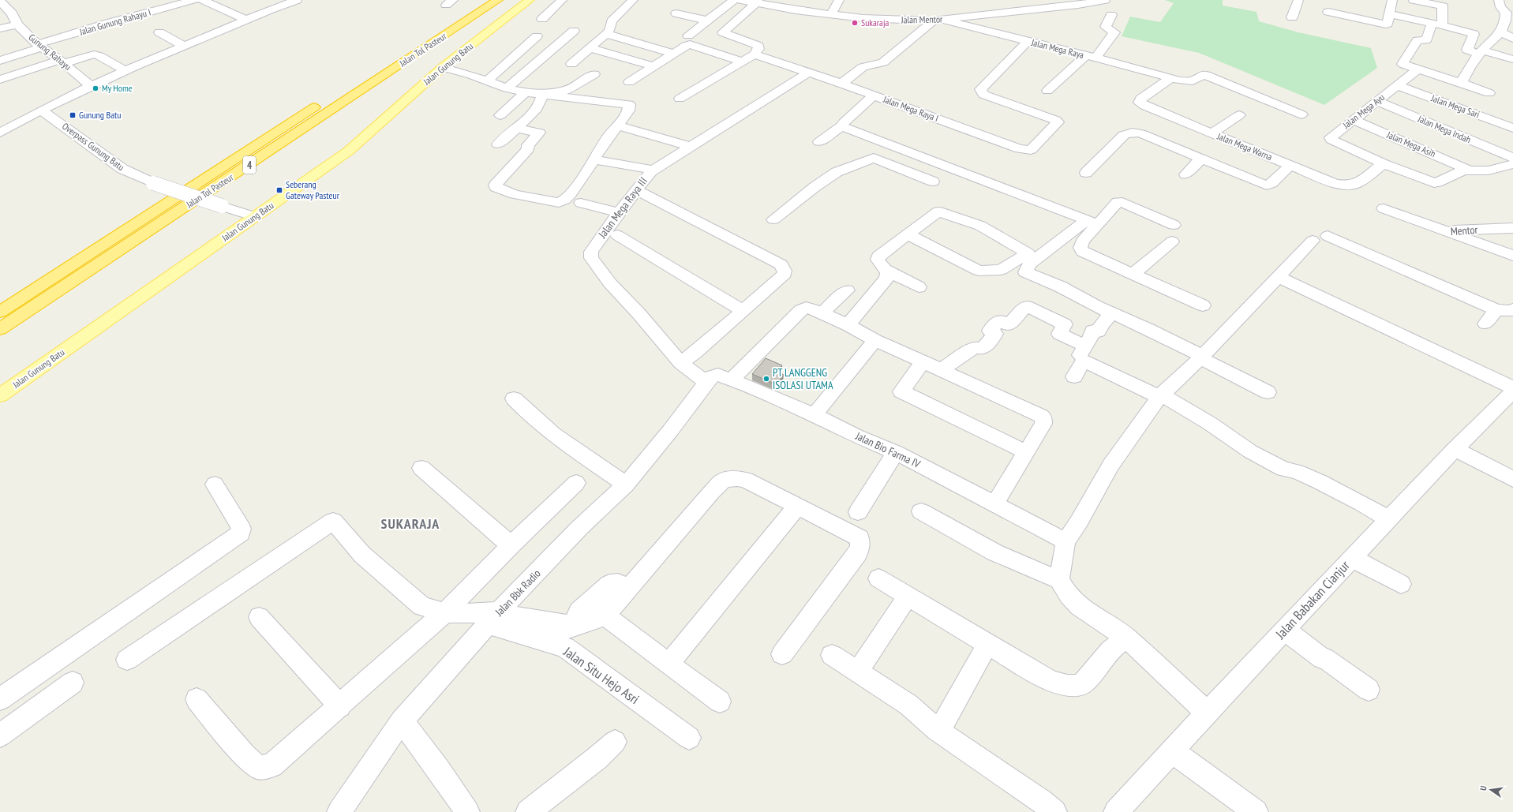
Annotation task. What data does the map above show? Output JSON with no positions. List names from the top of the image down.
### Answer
{
  "streets": {
    "highway": ["Jalan Tol Pasteur", "4"],
    "main road": ["Jalan Gunung Batu"],
    "street": [
      "Jalan Mentor",
      "Jalan Gunung Rahayu I",
      "Jalan Mega Raya",
      "Gunung Rahayu",
      "Jalan Mega Sari",
      "Jalan Mega Raya I",
      "Jalan Mega Ayu",
      "Jalan Mega Indah",
      "Jalan Mega Asih",
      "Overpass Gunung Batu",
      "Jalan Mega Warna",
      "Jalan Mega Raya III",
      "Mentor",
      "Jalan Bio Farma IV",
      "Jalan Bbk Radio",
      "Jalan Babakan Cianjur",
      "Jalan Situ Hejo Asri"
    ]
  },
  "crossings": [
    ["Jalan Mentor", "Jalan Mega Raya"],
    ["Jalan Gunung Rahayu I", "Gunung Rahayu"],
    ["Jalan Mega Raya", "Jalan Mega Raya I"],
    ["Jalan Mega Raya", "Jalan Mega Warna"],
    ["Jalan Gunung Batu", "Overpass Gunung Batu"],
    ["Jalan Mega Sari", "Jalan Mega Ayu"],
    ["Jalan Mega Ayu", "Jalan Mega Indah"],
    ["Jalan Mega Ayu", "Jalan Mega Asih"],
    ["Jalan Mega Ayu", "Jalan Mega Warna"],
    ["Jalan Mega Raya III", "Jalan Bio Farma IV"],
    ["Jalan Mega Raya III", "Jalan Bbk Radio"],
    ["Jalan Bio Farma IV", "Jalan Bbk Radio"],
    ["Jalan Bbk Radio", "Jalan Situ Hejo Asri"]
  ],
  "districts": ["SUKARAJA"],
  "places": {
    "other": ["Sukaraja", "My Home", "PT LANGGENG ISOLASI UTAMA"],
    "transit": ["Gunung Batu", "Seberang Gateway Pasteur"]
  },
  "north": "left"
}
